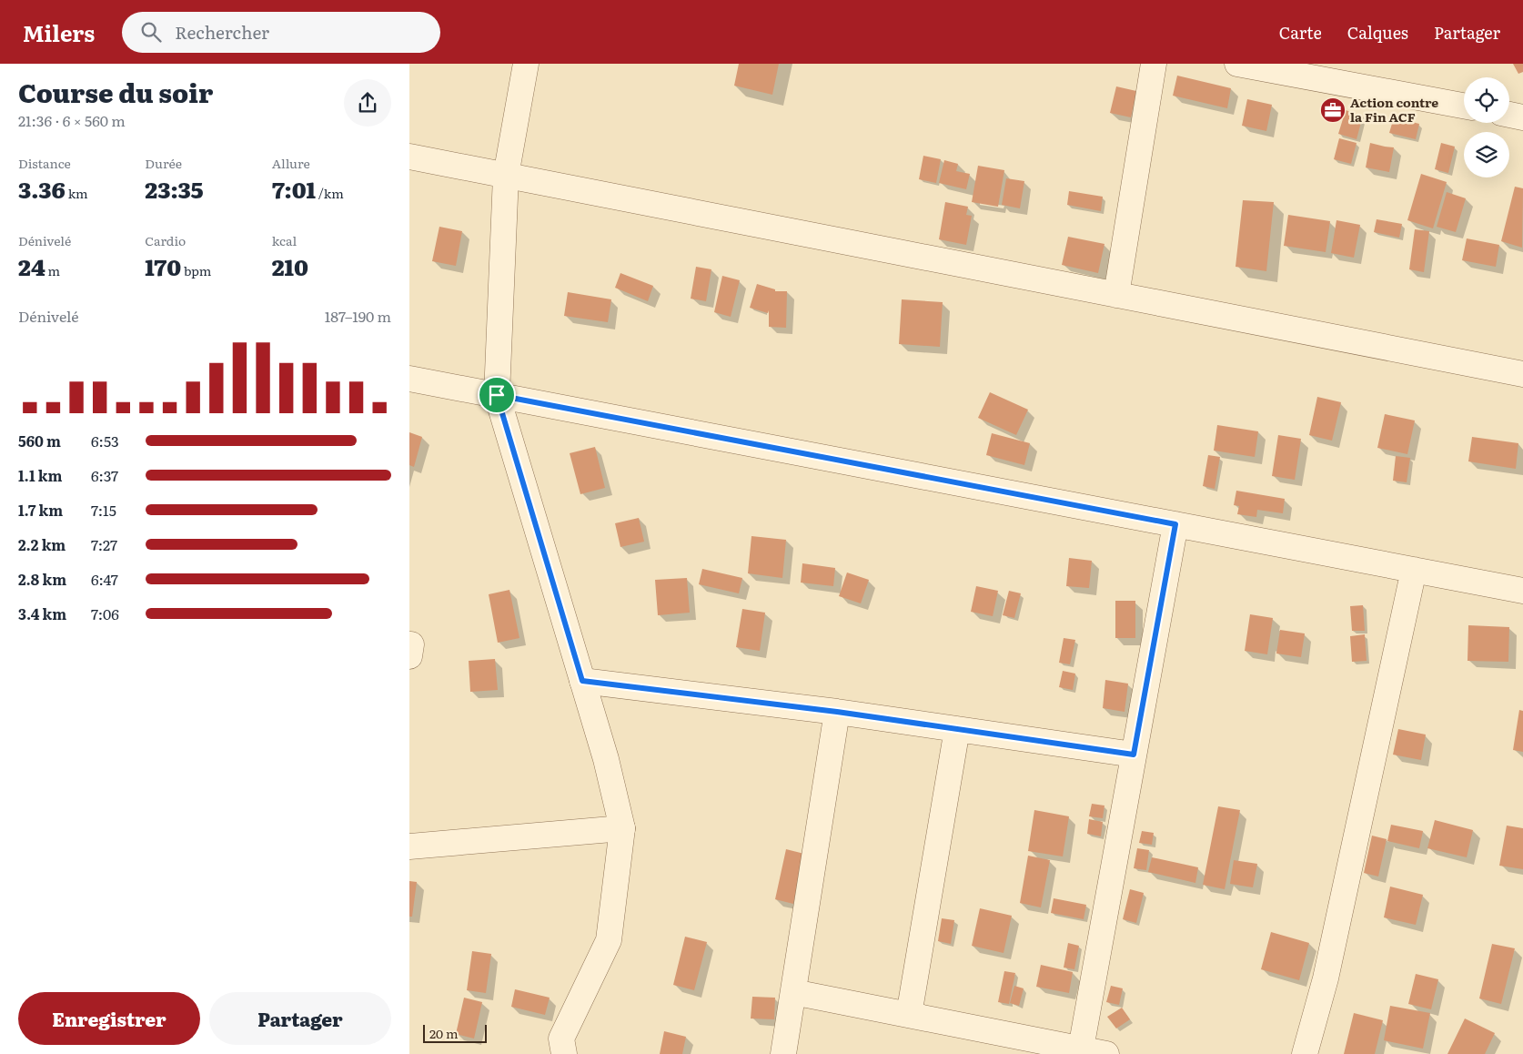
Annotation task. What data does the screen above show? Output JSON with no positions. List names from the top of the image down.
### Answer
{
  "places": {
    "office": ["Action contre la Fin ACF"]
  },
  "scale_bar": "20 m",
  "page": {
    "header": "Milers",
    "search": "Rechercher",
    "nav": ["Carte", "Calques", "Partager"],
    "heading": ["Course du soir", "21:36 · 6 × 560 m"],
    "stats": [
      ["Distance", "3.36 km"],
      ["Durée", "23:35"],
      ["Allure", "7:01 /km"],
      ["Dénivelé", "24 m"],
      ["Cardio", "170 bpm"],
      ["kcal", "210"]
    ],
    "chart": ["Dénivelé", "187–190 m"],
    "list": [
      {
        "name": "560 m",
        "note": "6:53"
      },
      {
        "name": "1.1 km",
        "note": "6:37"
      },
      {
        "name": "1.7 km",
        "note": "7:15"
      },
      {
        "name": "2.2 km",
        "note": "7:27"
      },
      {
        "name": "2.8 km",
        "note": "6:47"
      },
      {
        "name": "3.4 km",
        "note": "7:06"
      }
    ],
    "buttons": ["Enregistrer", "Partager"],
    "scale": "20 m"
  }
}
